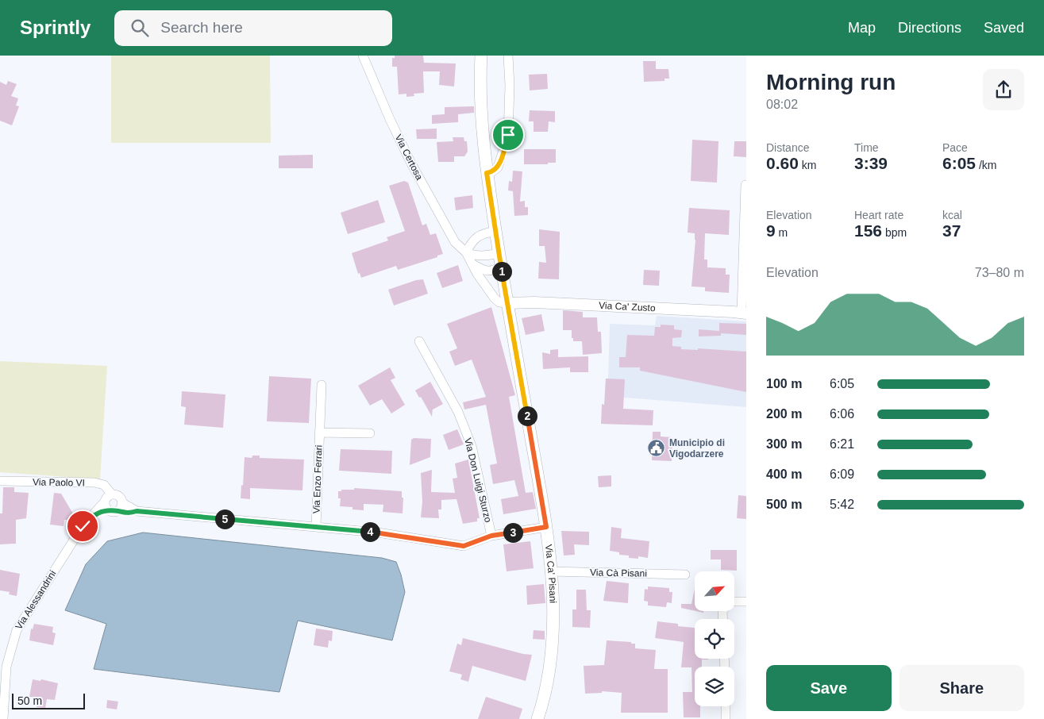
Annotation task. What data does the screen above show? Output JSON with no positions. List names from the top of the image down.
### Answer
{
  "streets": {
    "main road": ["Via Ca' Pisani"],
    "street": [
      "Via Certosa",
      "Via Ca' Zusto",
      "Via Enzo Ferrari",
      "Via Don Luigi Sturzo",
      "Via Paolo VI",
      "Via Cà Pisani",
      "Via Alessandrini"
    ]
  },
  "crossings": [
    ["Via Certosa", "Via Ca' Zusto"],
    ["Via Certosa", "Via Ca' Pisani"],
    ["Via Ca' Zusto", "Via Ca' Pisani"],
    ["Via Enzo Ferrari", "Via Don Luigi Sturzo"],
    ["Via Don Luigi Sturzo", "Via Paolo VI"],
    ["Via Don Luigi Sturzo", "Via Ca' Pisani"],
    ["Via Don Luigi Sturzo", "Via Alessandrini"],
    ["Via Paolo VI", "Via Alessandrini"],
    ["Via Cà Pisani", "Via Ca' Pisani"]
  ],
  "places": {
    "public building": ["Municipio di Vigodarzere"]
  },
  "scale_bar": "50 m",
  "north": "top right",
  "page": {
    "header": "Sprintly",
    "search": "Search here",
    "nav": ["Map", "Directions", "Saved"],
    "heading": ["Morning run", "08:02"],
    "stats": [
      ["Distance", "0.60 km"],
      ["Time", "3:39"],
      ["Pace", "6:05 /km"],
      ["Elevation", "9 m"],
      ["Heart rate", "156 bpm"],
      ["kcal", "37"]
    ],
    "chart": ["Elevation", "73–80 m"],
    "pins": [
      "1",
      "2",
      "5",
      "4",
      "3"
    ],
    "list": [
      {
        "name": "100 m",
        "note": "6:05"
      },
      {
        "name": "200 m",
        "note": "6:06"
      },
      {
        "name": "300 m",
        "note": "6:21"
      },
      {
        "name": "400 m",
        "note": "6:09"
      },
      {
        "name": "500 m",
        "note": "5:42"
      }
    ],
    "buttons": ["Save", "Share"],
    "scale": "50 m"
  }
}
